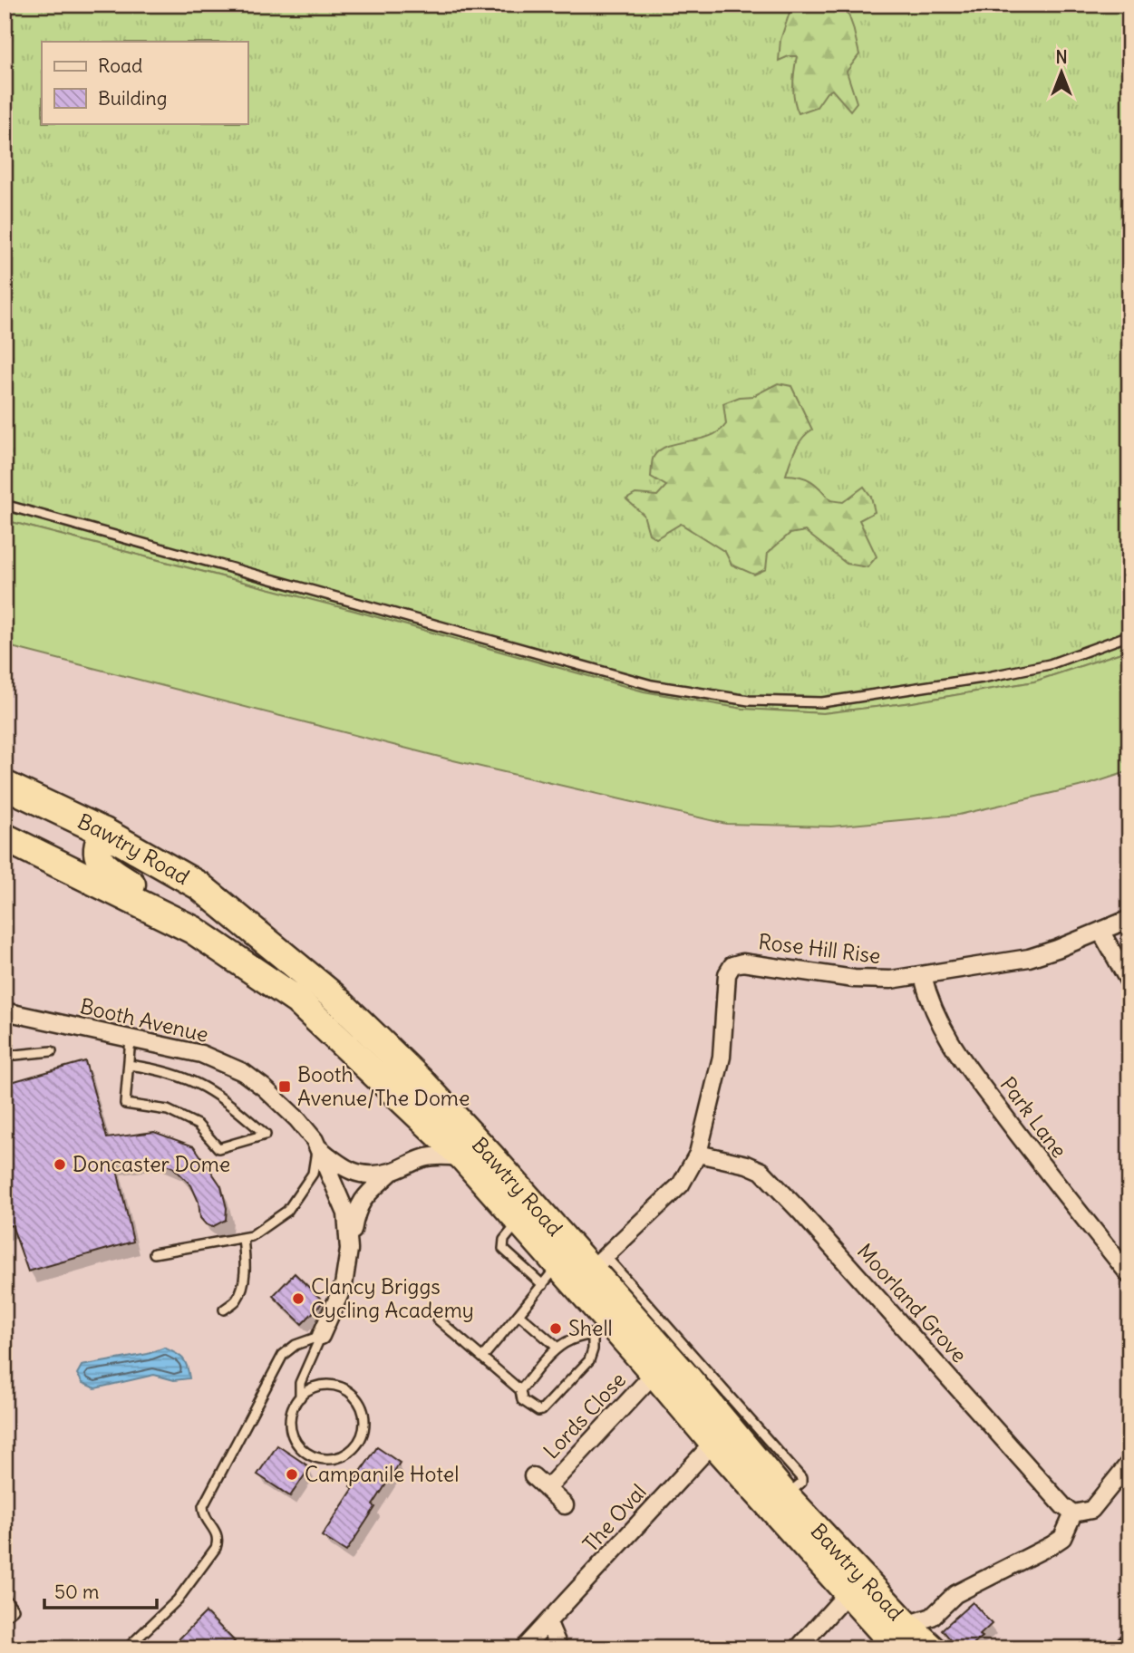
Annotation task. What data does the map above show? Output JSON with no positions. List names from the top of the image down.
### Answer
{
  "streets": {
    "highway": ["Bawtry Road"],
    "street": [
      "Rose Hill Rise",
      "Booth Avenue",
      "Park Lane",
      "Moorland Grove",
      "Lords Close",
      "The Oval"
    ]
  },
  "crossings": [
    ["Bawtry Road", "Rose Hill Rise"],
    ["Bawtry Road", "Lords Close"],
    ["Bawtry Road", "The Oval"],
    ["Rose Hill Rise", "Park Lane"],
    ["Rose Hill Rise", "Moorland Grove"]
  ],
  "places": {
    "transit": ["Booth Avenue/The Dome"],
    "other": [
      "Doncaster Dome",
      "Clancy Briggs Cycling Academy",
      "Shell",
      "Campanile Hotel"
    ]
  },
  "legend": ["Road", "Building"],
  "scale_bar": "50 m",
  "north": "top"
}
